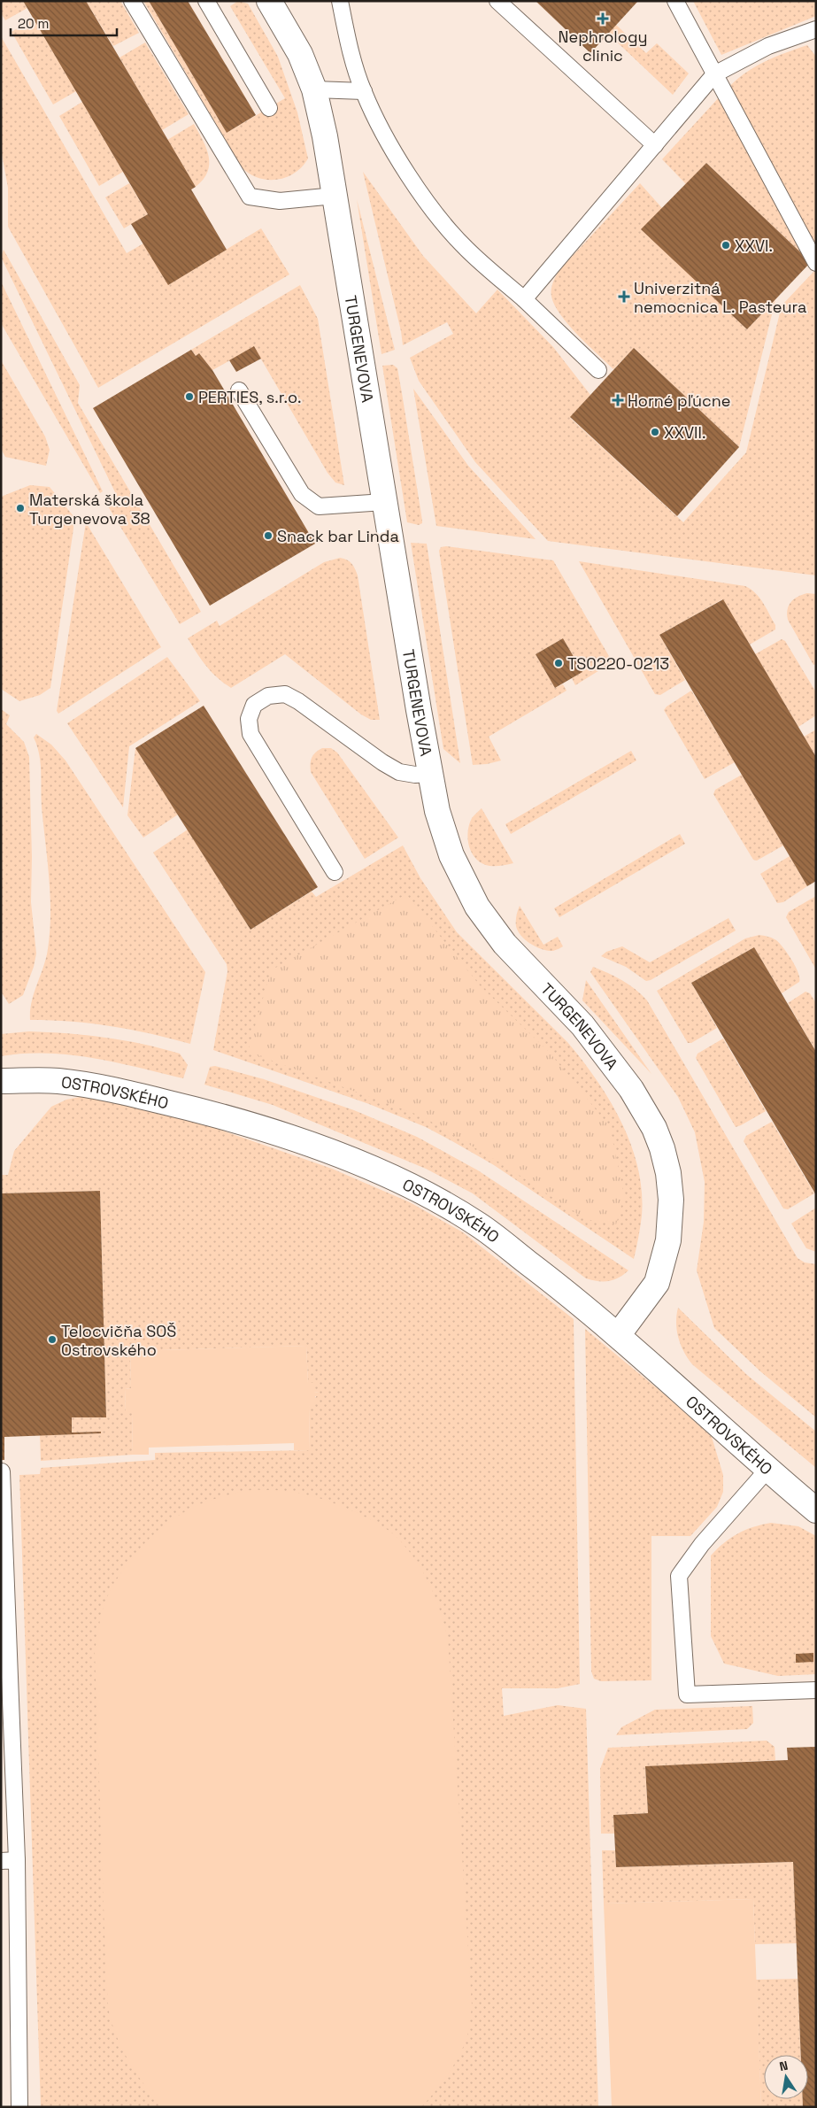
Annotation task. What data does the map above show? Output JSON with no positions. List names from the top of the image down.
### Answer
{
  "streets": {
    "street": ["TURGENEVOVA", "OSTROVSKÉHO"]
  },
  "crossings": [
    ["TURGENEVOVA", "OSTROVSKÉHO"]
  ],
  "places": {
    "health": ["Nephrology clinic", "Univerzitná nemocnica L. Pasteura", "Horné pľúcne"],
    "other": [
      "XXVI.",
      "PERTIES, s.r.o.",
      "XXVII.",
      "Materská škola Turgenevova 38",
      "Snack bar Linda",
      "TS0220-0213",
      "Telocvičňa SOŠ Ostrovského"
    ]
  },
  "scale_bar": "20 m",
  "north": "top"
}
